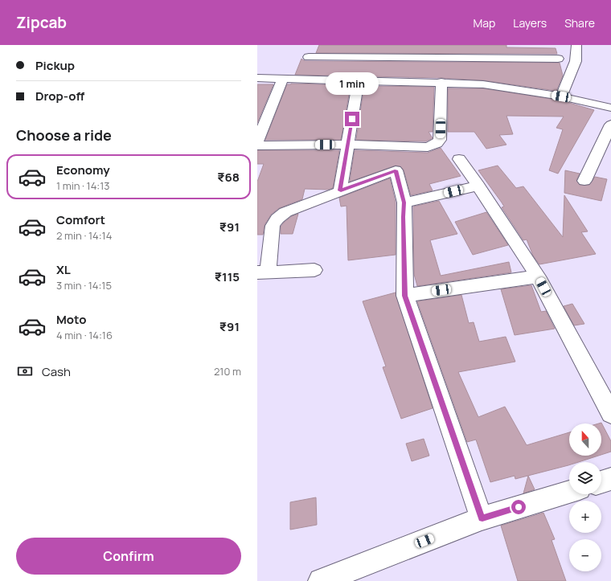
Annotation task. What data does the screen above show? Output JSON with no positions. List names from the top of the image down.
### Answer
{
  "north": "top",
  "page": {
    "header": "Zipcab",
    "nav": ["Map", "Layers", "Share"],
    "banner": ["Pickup", "Drop-off"],
    "bubble": "1 min",
    "heading": "Choose a ride",
    "list": [
      {
        "name": "Economy",
        "note": "1 min · 14:13",
        "value": "₹68"
      },
      {
        "name": "Comfort",
        "note": "2 min · 14:14",
        "value": "₹91"
      },
      {
        "name": "XL",
        "note": "3 min · 14:15",
        "value": "₹115"
      },
      {
        "name": "Moto",
        "note": "4 min · 14:16",
        "value": "₹91"
      }
    ],
    "pay": ["Cash", "210 m"],
    "map_buttons": ["+", "−"],
    "buttons": "Confirm"
  }
}
